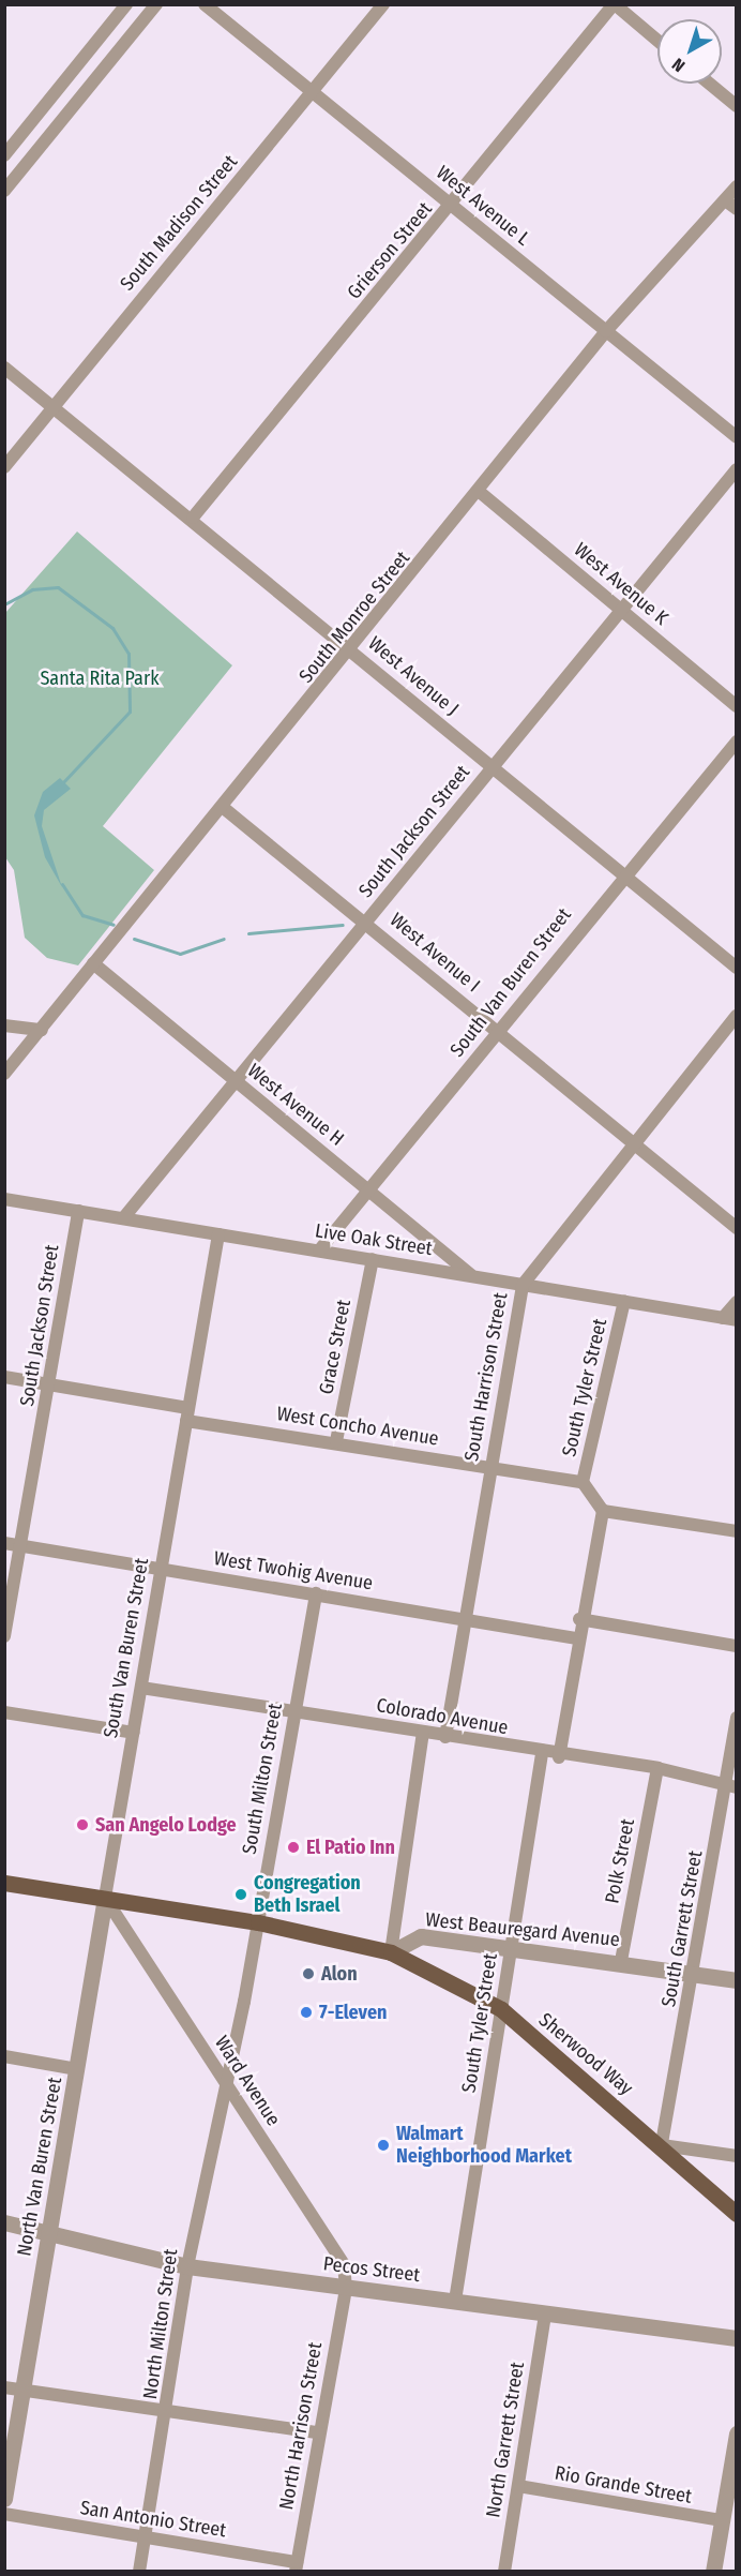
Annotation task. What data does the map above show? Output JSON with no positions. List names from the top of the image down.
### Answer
{
  "streets": {
    "main road": ["Sherwood Way"],
    "street": [
      "West Avenue L",
      "South Madison Street",
      "Grierson Street",
      "West Avenue K",
      "South Monroe Street",
      "West Avenue J",
      "South Jackson Street",
      "West Avenue I",
      "South Van Buren Street",
      "West Avenue H",
      "Live Oak Street",
      "Grace Street",
      "South Harrison Street",
      "South Tyler Street",
      "West Concho Avenue",
      "West Twohig Avenue",
      "Colorado Avenue",
      "South Milton Street",
      "Polk Street",
      "South Garrett Street",
      "West Beauregard Avenue",
      "Ward Avenue",
      "North Van Buren Street",
      "Pecos Street",
      "North Milton Street",
      "North Harrison Street",
      "North Garrett Street",
      "Rio Grande Street",
      "San Antonio Street"
    ]
  },
  "crossings": [
    ["West Avenue L", "South Madison Street"],
    ["West Avenue L", "Grierson Street"],
    ["West Avenue L", "South Monroe Street"],
    ["South Madison Street", "West Avenue J"],
    ["Grierson Street", "West Avenue J"],
    ["West Avenue K", "South Monroe Street"],
    ["West Avenue K", "South Jackson Street"],
    ["South Monroe Street", "West Avenue J"],
    ["South Monroe Street", "West Avenue I"],
    ["South Monroe Street", "West Avenue H"],
    ["West Avenue J", "South Jackson Street"],
    ["West Avenue J", "South Van Buren Street"],
    ["South Jackson Street", "West Avenue I"],
    ["South Jackson Street", "West Avenue H"],
    ["South Jackson Street", "Live Oak Street"],
    ["South Jackson Street", "West Concho Avenue"],
    ["South Jackson Street", "West Twohig Avenue"],
    ["West Avenue I", "South Van Buren Street"],
    ["West Avenue I", "South Harrison Street"],
    ["South Van Buren Street", "West Avenue H"],
    ["South Van Buren Street", "Live Oak Street"],
    ["South Van Buren Street", "West Concho Avenue"],
    ["South Van Buren Street", "West Twohig Avenue"],
    ["South Van Buren Street", "Colorado Avenue"],
    ["South Van Buren Street", "Ward Avenue"],
    ["South Van Buren Street", "North Van Buren Street"],
    ["West Avenue H", "Live Oak Street"],
    ["Live Oak Street", "Grace Street"],
    ["Live Oak Street", "South Harrison Street"],
    ["Live Oak Street", "South Tyler Street"],
    ["Grace Street", "West Concho Avenue"],
    ["South Harrison Street", "West Concho Avenue"],
    ["South Harrison Street", "West Twohig Avenue"],
    ["South Harrison Street", "Colorado Avenue"],
    ["South Tyler Street", "West Concho Avenue"],
    ["South Tyler Street", "Colorado Avenue"],
    ["South Tyler Street", "West Beauregard Avenue"],
    ["South Tyler Street", "Sherwood Way"],
    ["South Tyler Street", "Pecos Street"],
    ["West Twohig Avenue", "South Milton Street"],
    ["Colorado Avenue", "South Milton Street"],
    ["Colorado Avenue", "Polk Street"],
    ["Colorado Avenue", "South Garrett Street"],
    ["South Milton Street", "Ward Avenue"],
    ["South Milton Street", "North Milton Street"],
    ["Polk Street", "West Beauregard Avenue"],
    ["South Garrett Street", "West Beauregard Avenue"],
    ["South Garrett Street", "Sherwood Way"],
    ["West Beauregard Avenue", "Sherwood Way"],
    ["Ward Avenue", "Pecos Street"],
    ["Ward Avenue", "North Milton Street"],
    ["Ward Avenue", "North Harrison Street"],
    ["North Van Buren Street", "Pecos Street"],
    ["Pecos Street", "North Milton Street"],
    ["Pecos Street", "North Harrison Street"],
    ["Pecos Street", "North Garrett Street"],
    ["North Milton Street", "San Antonio Street"],
    ["North Harrison Street", "San Antonio Street"],
    ["North Garrett Street", "Rio Grande Street"]
  ],
  "parks": ["Santa Rita Park"],
  "places": [
    "San Angelo Lodge",
    "El Patio Inn",
    "Congregation Beth Israel",
    "Alon",
    "7-Eleven",
    "Walmart Neighborhood Market"
  ],
  "north": "bottom left"
}
